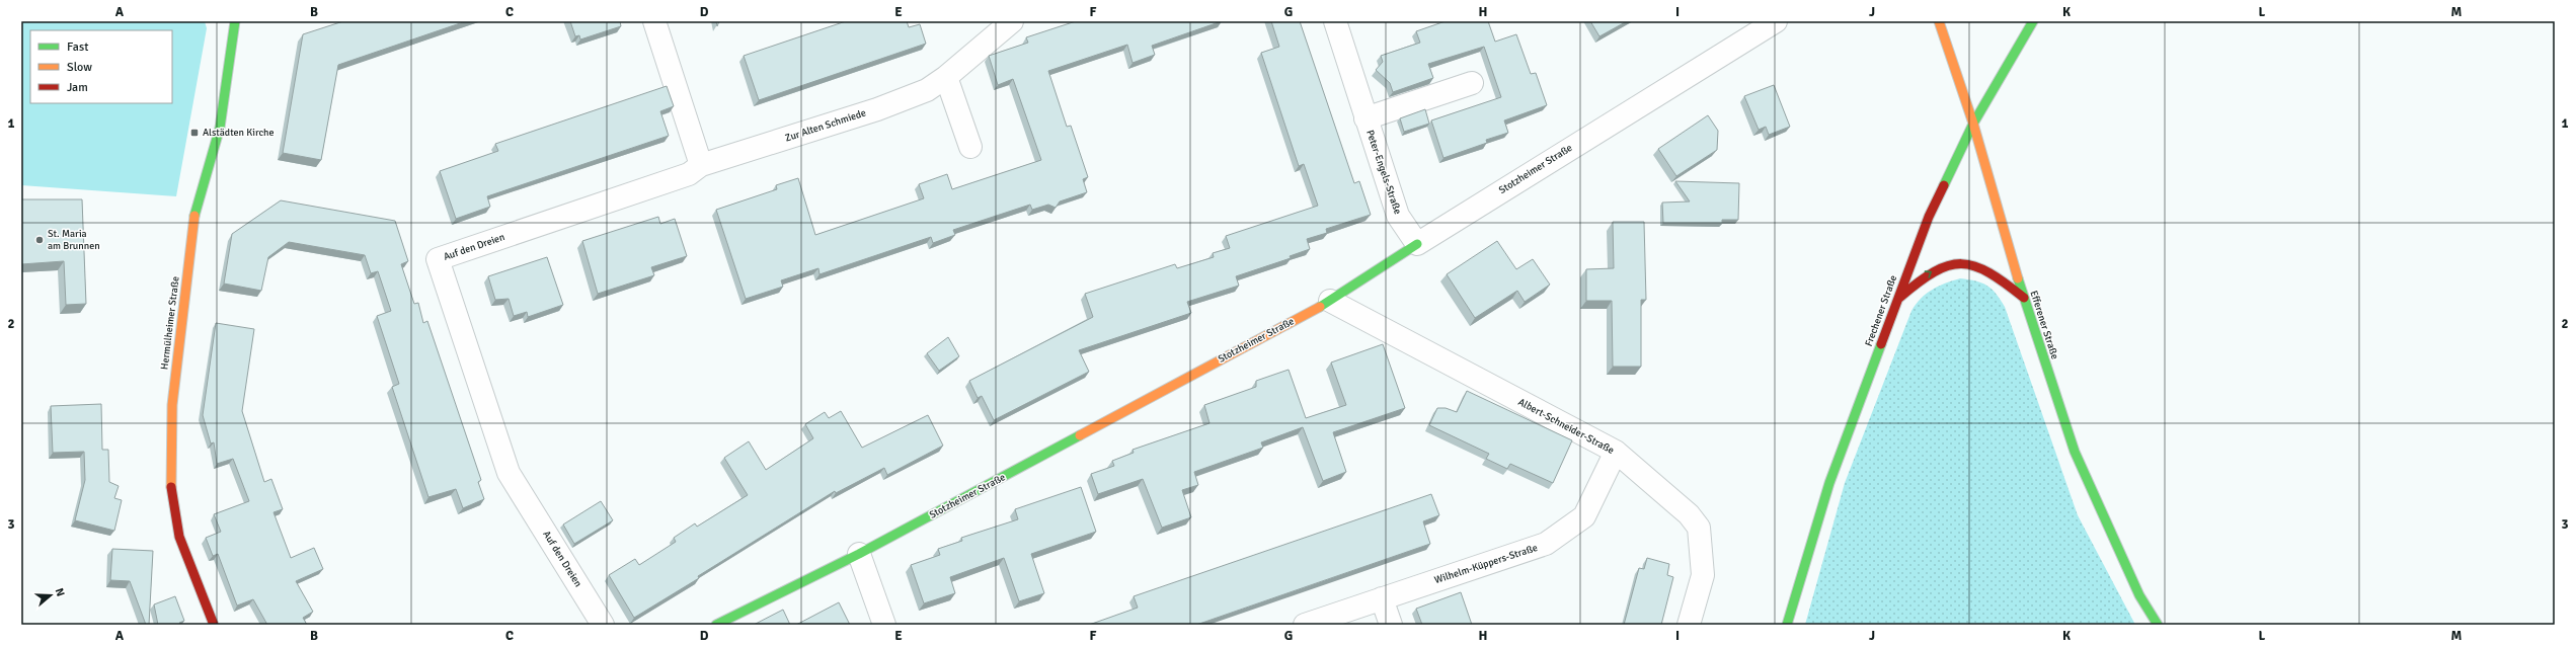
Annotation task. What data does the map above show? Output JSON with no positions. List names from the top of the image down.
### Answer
{
  "streets": {
    "street": [
      "Zur Alten Schmiede",
      "Stotzheimer Straße",
      "Peter-Engels-Straße",
      "Auf den Dreien",
      "Frechener Straße",
      "Hermülheimer Straße",
      "Efferener Straße",
      "Albert-Schneider-Straße",
      "Wilhelm-Küppers-Straße"
    ]
  },
  "crossings": [
    ["Zur Alten Schmiede", "Auf den Dreien"],
    ["Stotzheimer Straße", "Peter-Engels-Straße"],
    ["Stotzheimer Straße", "Albert-Schneider-Straße"],
    ["Frechener Straße", "Efferener Straße"],
    ["Albert-Schneider-Straße", "Wilhelm-Küppers-Straße"]
  ],
  "places": {
    "transit": ["Alstädten Kirche"],
    "other": ["St. Maria am Brunnen"]
  },
  "legend": ["Fast", "Slow", "Jam"],
  "north": "right",
  "grid": {
    "columns": [
      "A",
      "B",
      "C",
      "D",
      "E",
      "F",
      "G",
      "H",
      "I",
      "J",
      "K",
      "L",
      "M"
    ],
    "rows": ["1", "2", "3"]
  }
}
